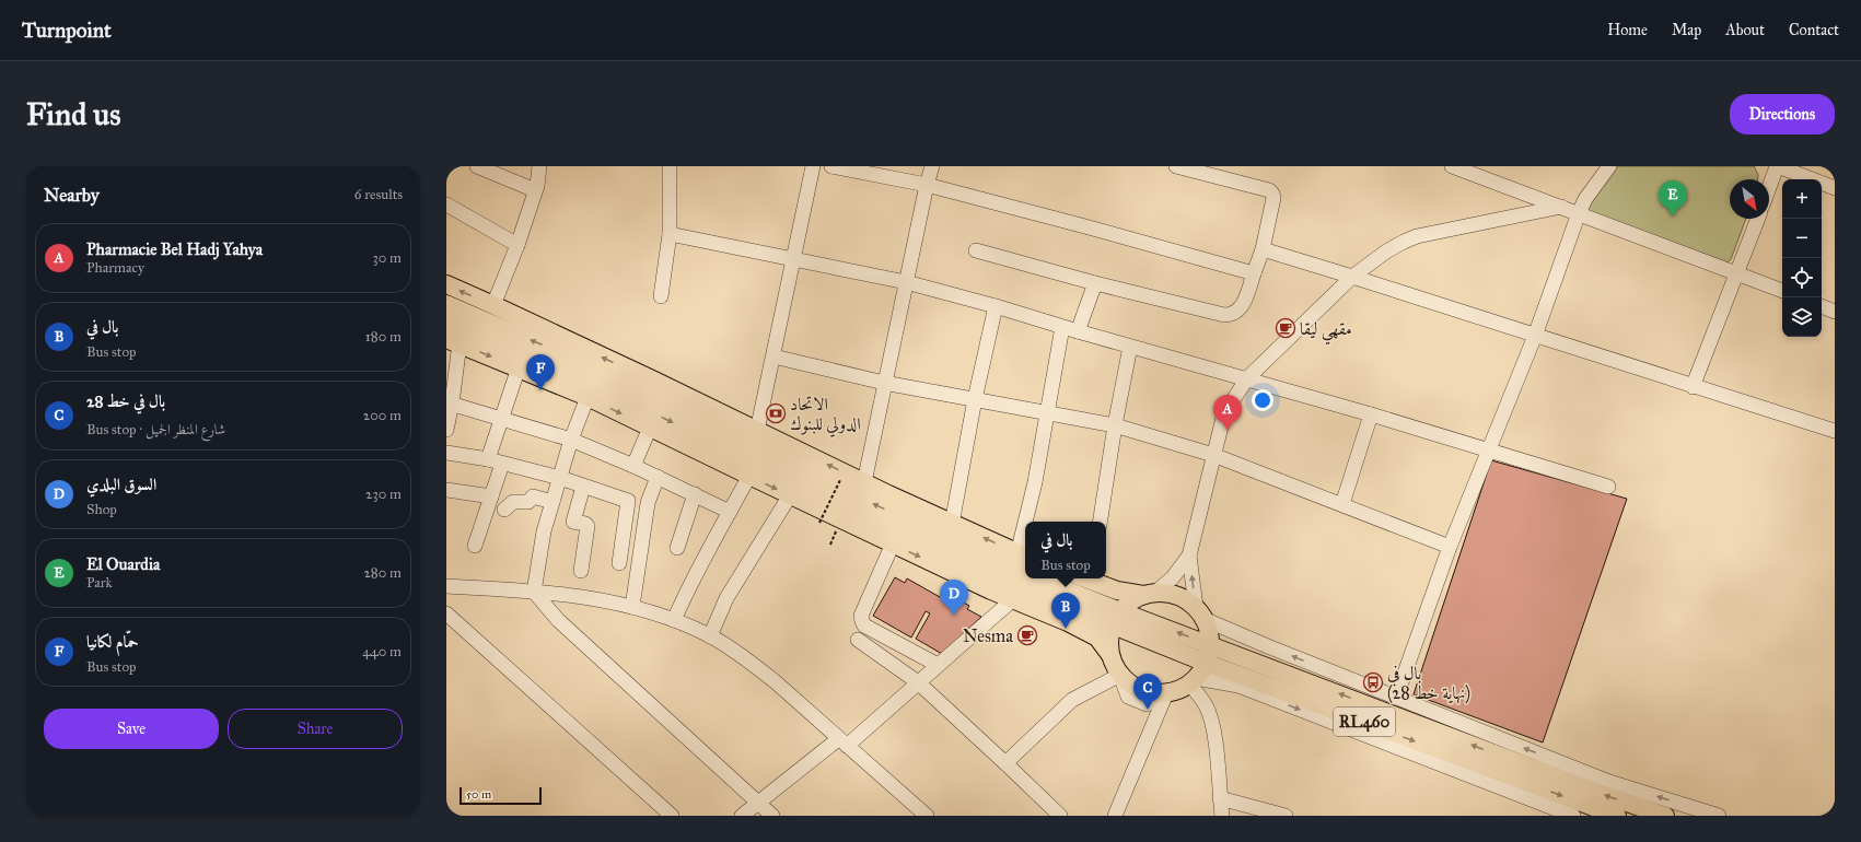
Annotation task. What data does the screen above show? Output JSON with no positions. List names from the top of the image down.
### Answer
{
  "streets": {
    "main road": ["RL460"]
  },
  "places": {
    "cafe": ["مقهي ليقا", "Nesma"],
    "bank": ["الاتحاد الدولي للبنوك"],
    "bus stop": ["بال في (نهاية خط 28)"]
  },
  "scale_bar": "50 m",
  "north": "bottom right",
  "page": {
    "header": "Turnpoint",
    "nav": [
      "Home",
      "Map",
      "About",
      "Contact"
    ],
    "buttons": [
      "Directions",
      ["Save", "Share"]
    ],
    "title": "Find us",
    "heading": ["Nearby", "6 results"],
    "map_buttons": ["+", "−"],
    "pins": [
      "E",
      "F",
      "A",
      "D",
      "B",
      "C"
    ],
    "list": [
      {
        "mark": "A",
        "name": "Pharmacie Bel Hadj Yahya",
        "note": "Pharmacy",
        "value": "30 m"
      },
      {
        "mark": "B",
        "name": "بال في",
        "note": "Bus stop",
        "value": "180 m"
      },
      {
        "mark": "C",
        "name": "بال في خط 28",
        "note": "Bus stop · شارع المنظر الجميل",
        "value": "200 m"
      },
      {
        "mark": "D",
        "name": "السوق البلدي",
        "note": "Shop",
        "value": "230 m"
      },
      {
        "mark": "E",
        "name": "El Ouardia",
        "note": "Park",
        "value": "280 m"
      },
      {
        "mark": "F",
        "name": "حمّام لكانيا",
        "note": "Bus stop",
        "value": "440 m"
      }
    ],
    "popup": ["بال في", "Bus stop"],
    "scale": "50 m"
  }
}
